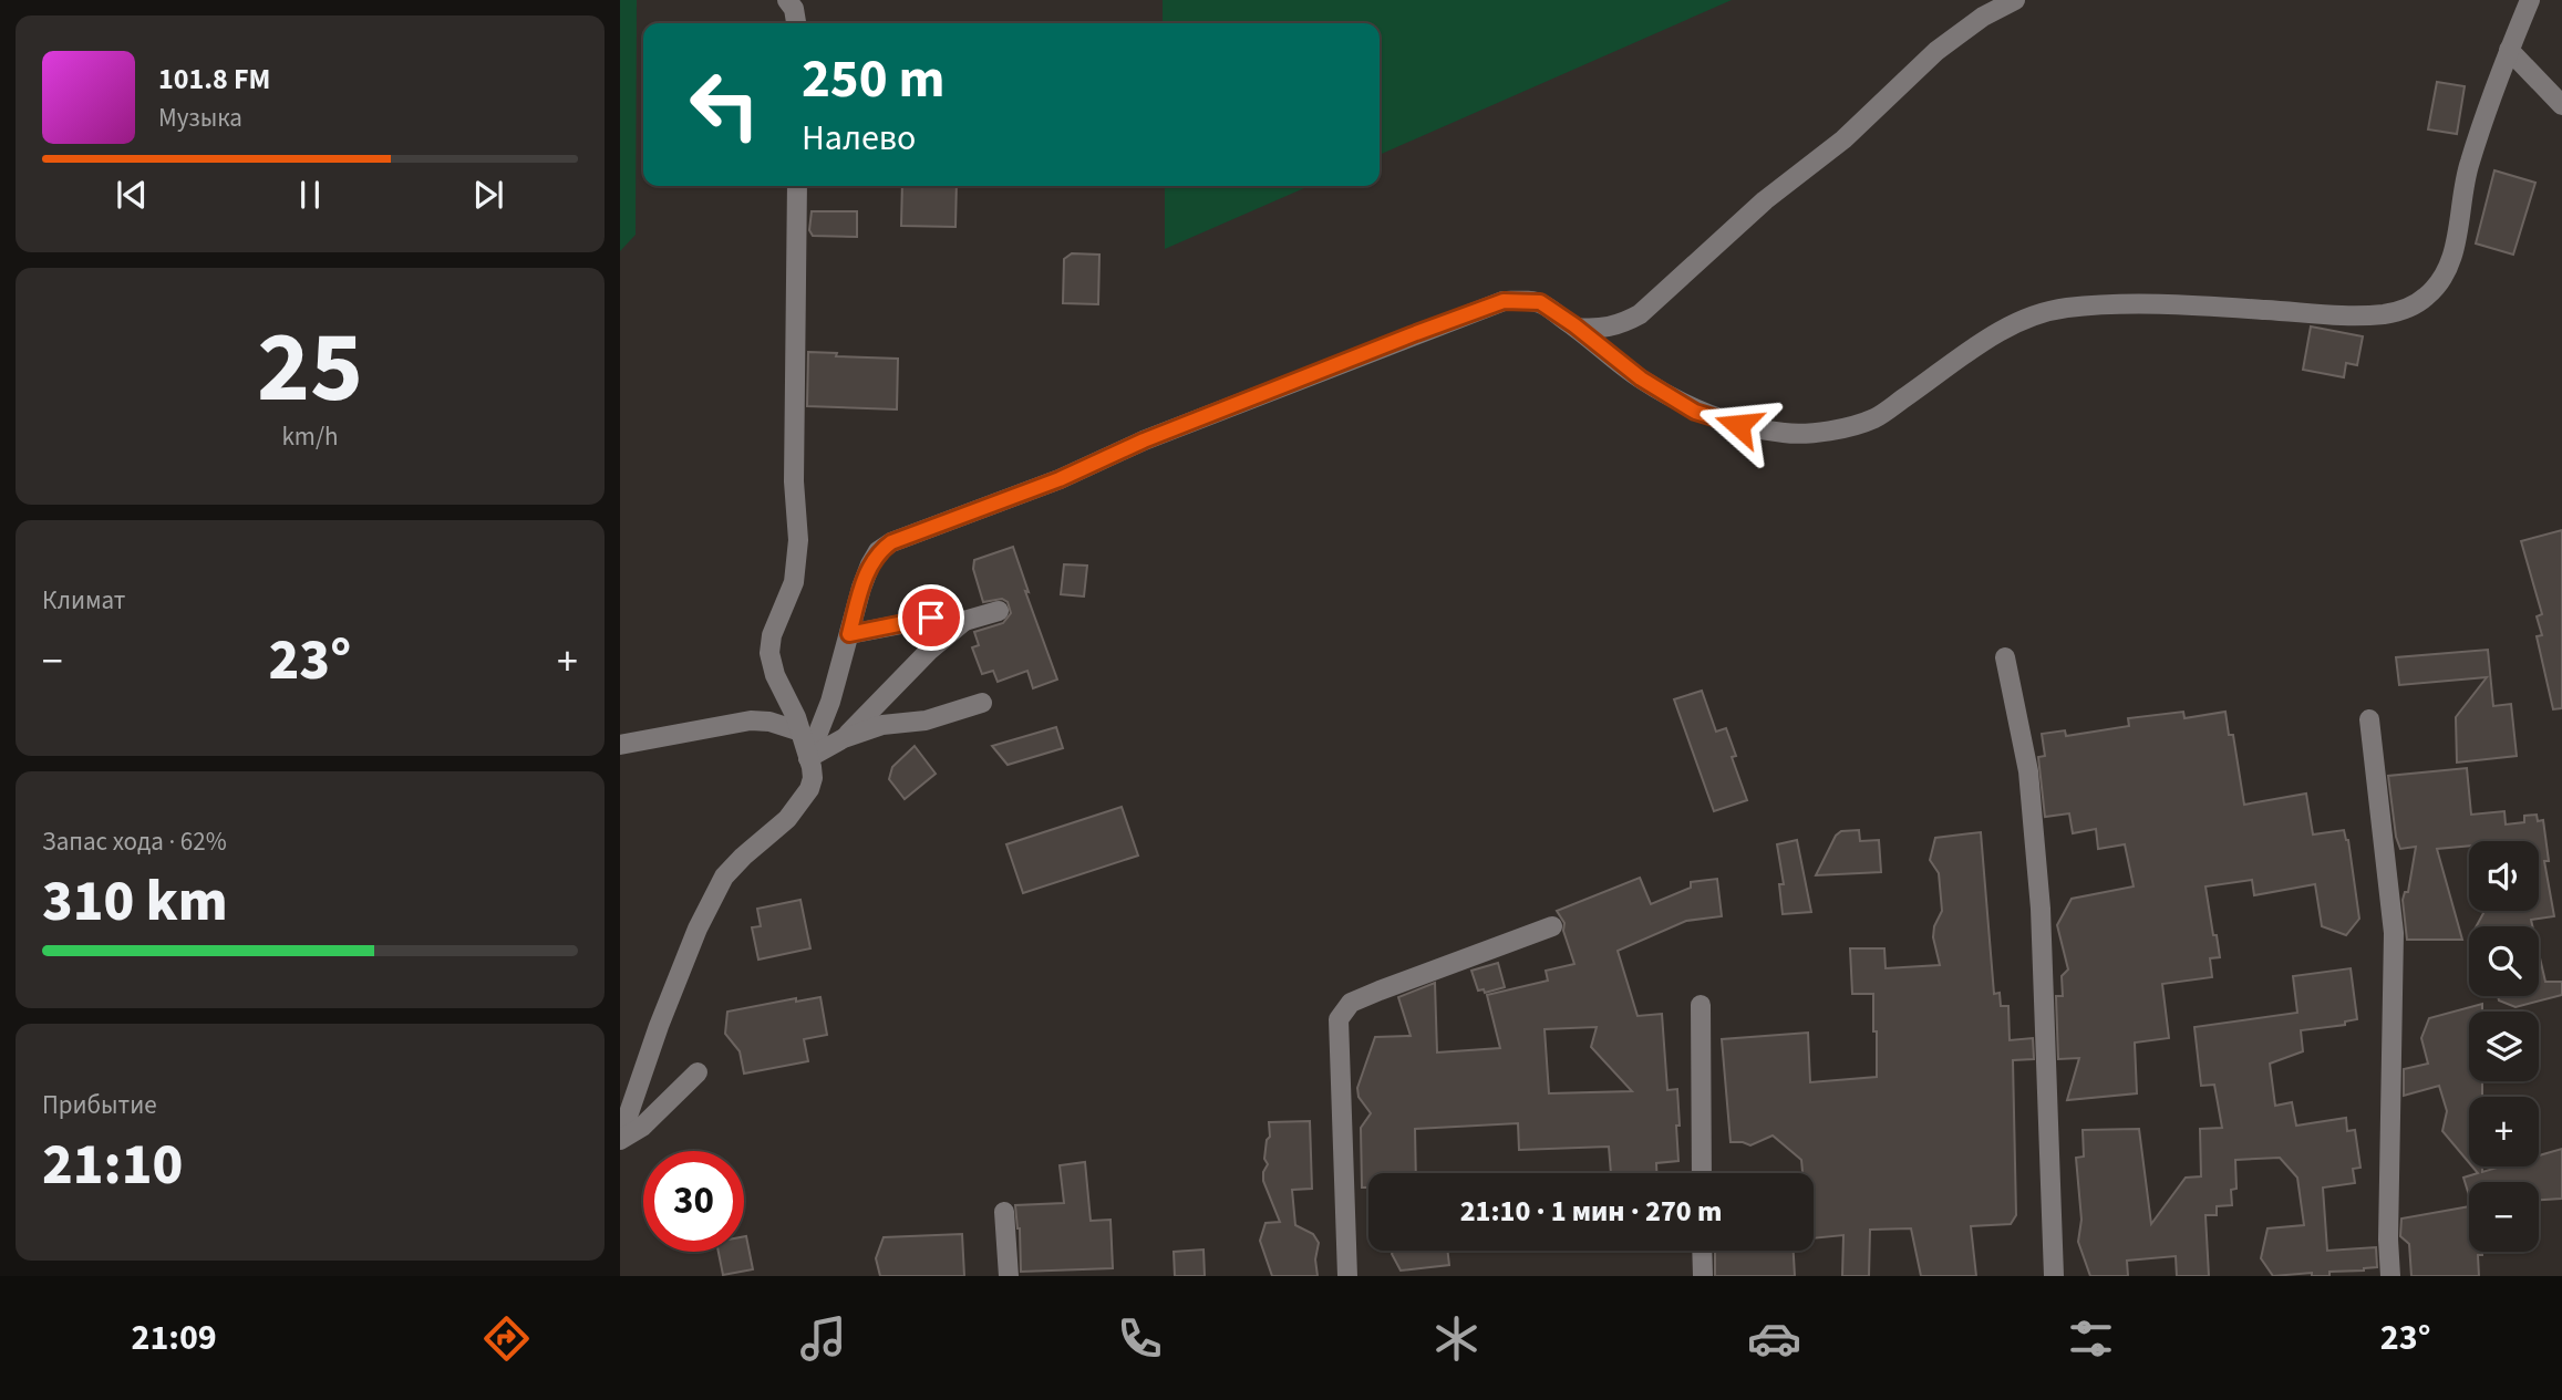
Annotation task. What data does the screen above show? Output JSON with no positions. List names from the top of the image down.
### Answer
{
  "page": {
    "turn": ["250 m", "Налево"],
    "song": ["101.8 FM", "Музыка"],
    "tile": [
      ["25", "km/h"],
      "Климат",
      ["Запас хода · 62%", "310 km"],
      ["Прибытие", "21:10"]
    ],
    "heat": ["−", "23°", "+"],
    "map_buttons": ["+", "−"],
    "limit": "30",
    "trip": "21:10 · 1 мин · 270 m",
    "tabs": ["21:09", "23°"]
  }
}
